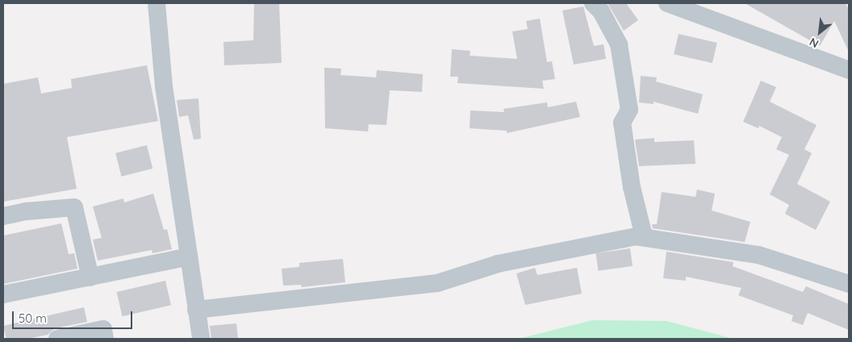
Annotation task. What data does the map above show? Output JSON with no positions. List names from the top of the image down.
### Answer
{
  "scale_bar": "50 m",
  "north": "bottom left"
}
